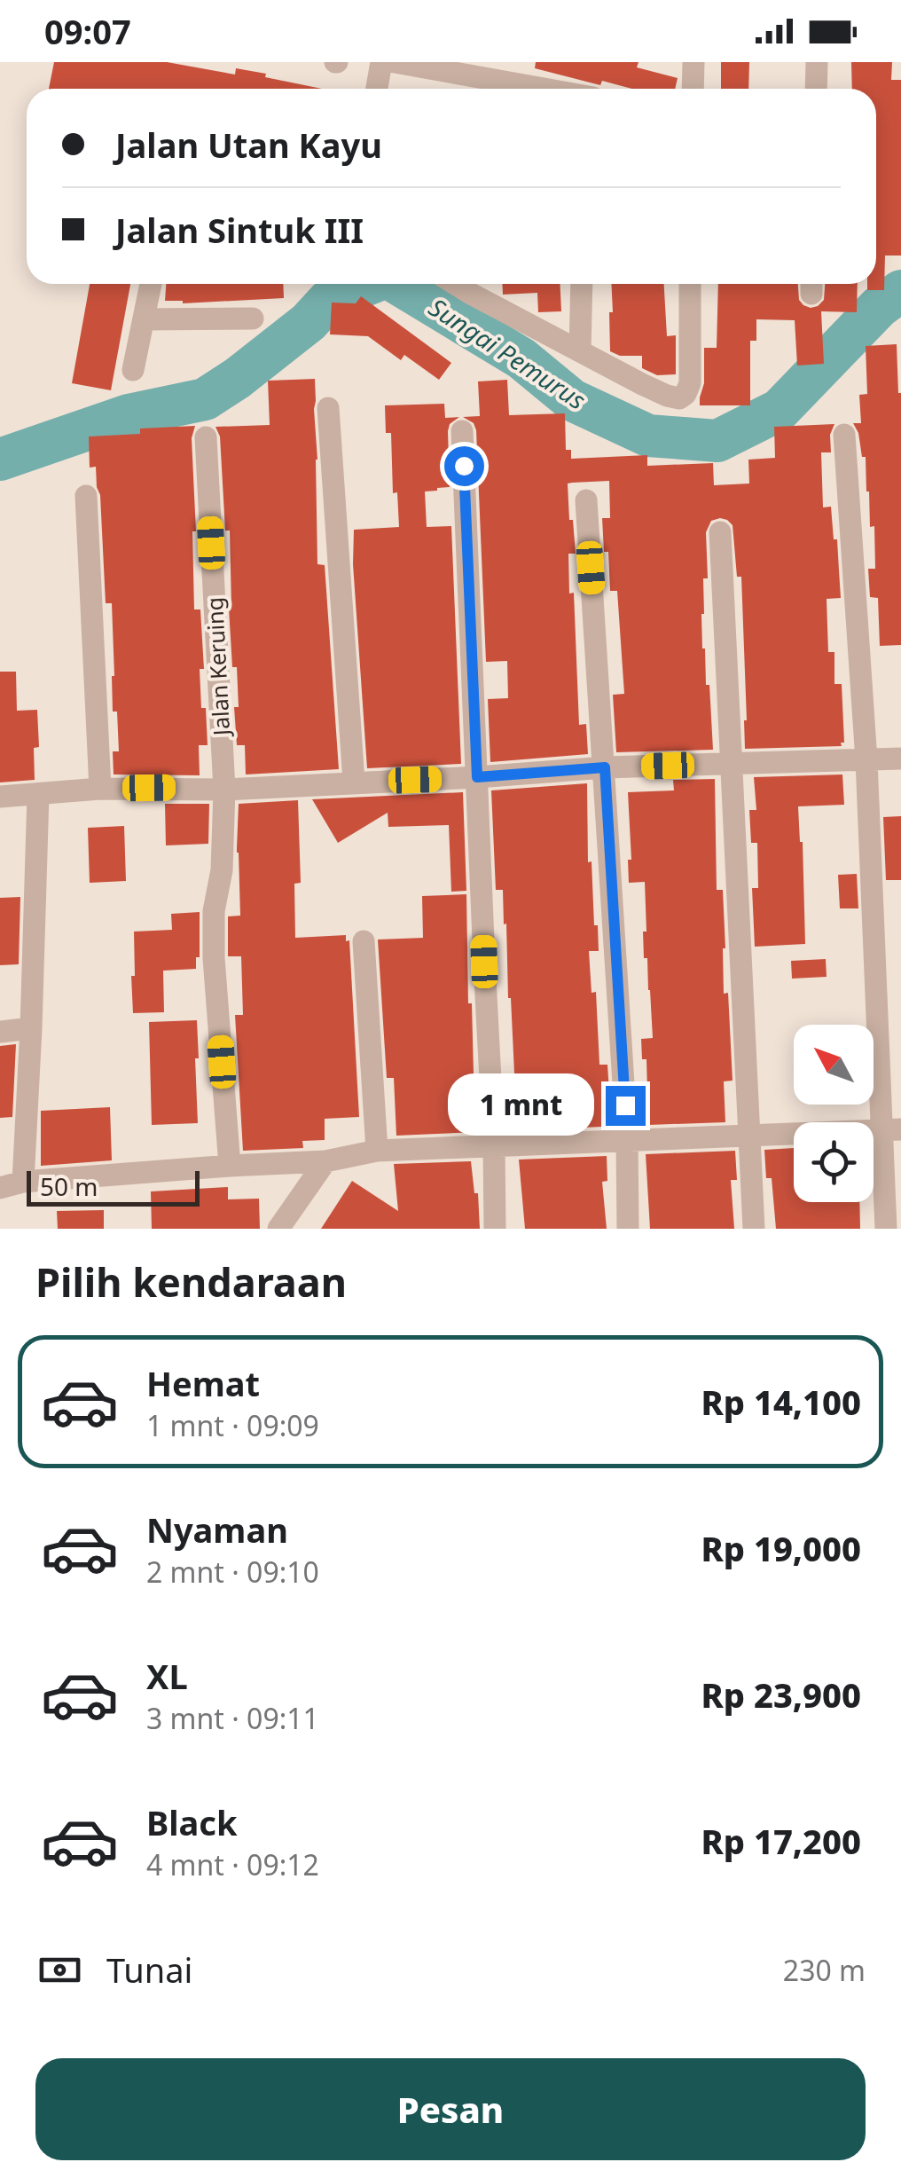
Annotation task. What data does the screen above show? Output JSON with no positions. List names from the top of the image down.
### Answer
{
  "streets": {
    "street": ["Jalan Keruing"]
  },
  "water": ["Sungai Pemurus"],
  "scale_bar": "50 m",
  "north": "top left",
  "page": {
    "status": "09:07",
    "banner": ["Jalan Utan Kayu", "Jalan Sintuk III"],
    "bubble": "1 mnt",
    "scale": "50 m",
    "heading": "Pilih kendaraan",
    "list": [
      {
        "name": "Hemat",
        "note": "1 mnt · 09:09",
        "value": "Rp 14,100"
      },
      {
        "name": "Nyaman",
        "note": "2 mnt · 09:10",
        "value": "Rp 19,000"
      },
      {
        "name": "XL",
        "note": "3 mnt · 09:11",
        "value": "Rp 23,900"
      },
      {
        "name": "Black",
        "note": "4 mnt · 09:12",
        "value": "Rp 17,200"
      }
    ],
    "pay": ["Tunai", "230 m"],
    "buttons": "Pesan"
  }
}
